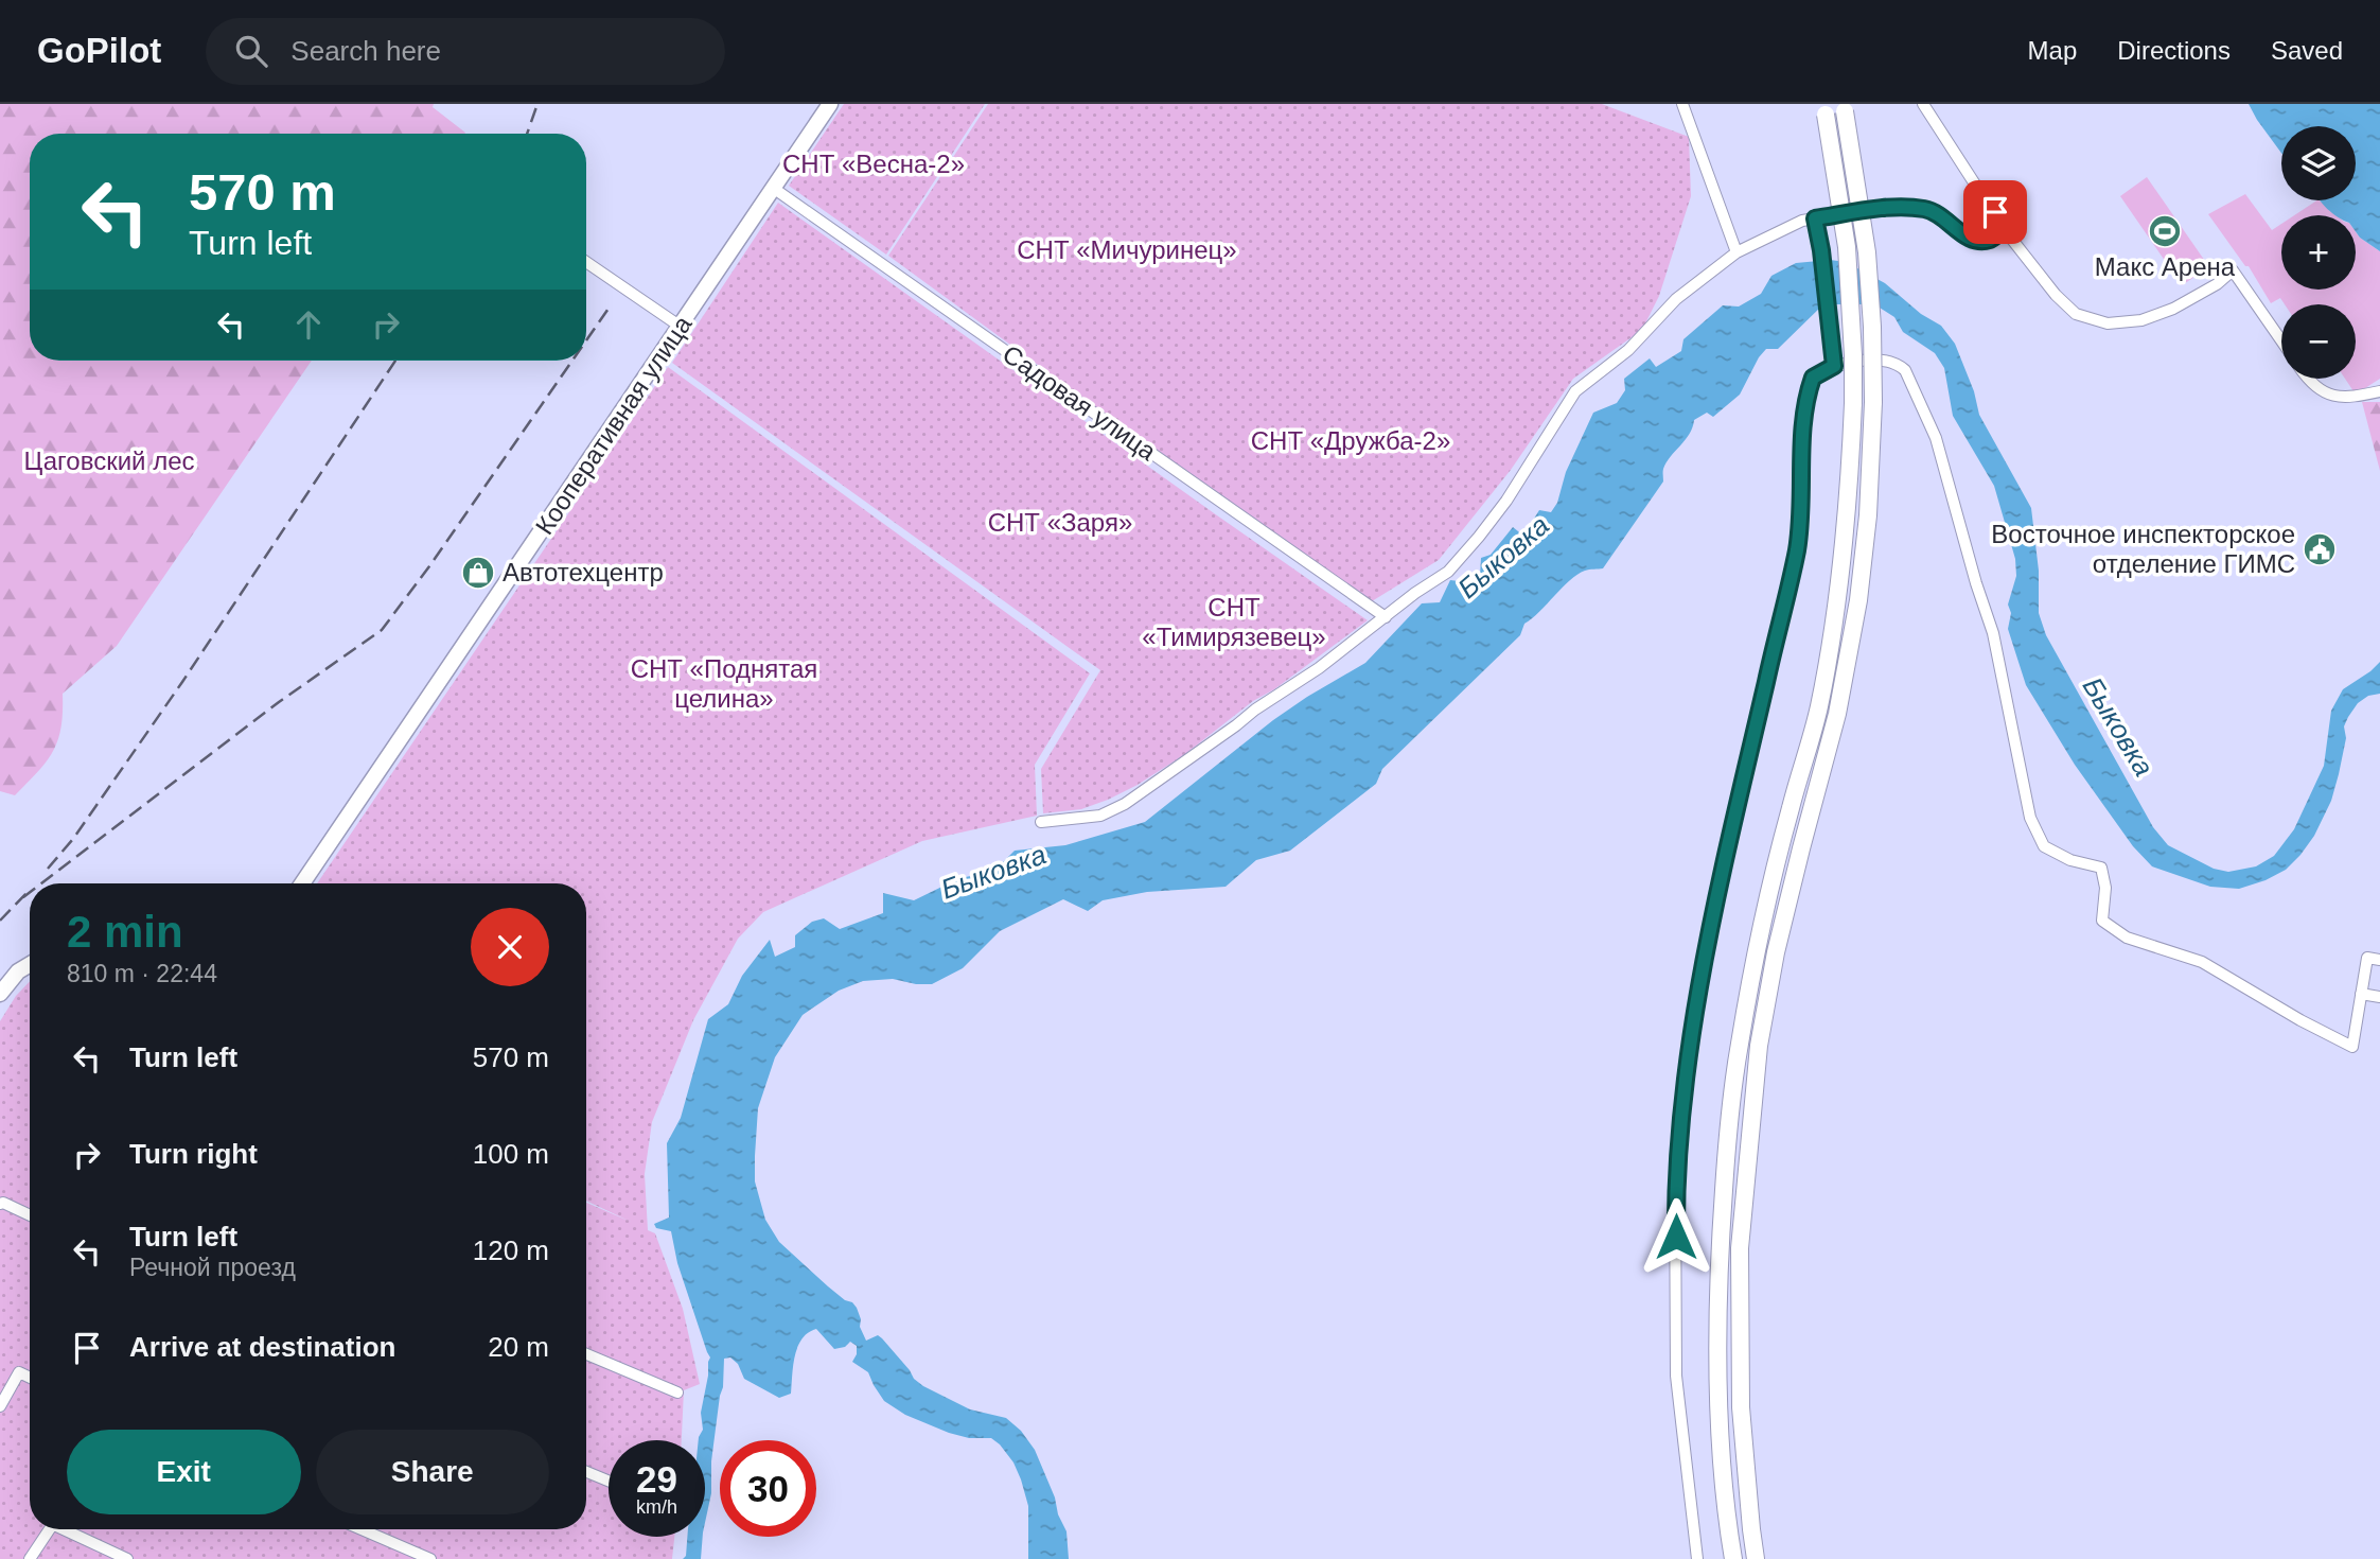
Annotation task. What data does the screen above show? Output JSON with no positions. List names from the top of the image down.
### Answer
{
  "streets": {
    "main road": ["Кооперативная улица"],
    "street": ["Садовая улица"]
  },
  "crossings": [
    ["Садовая улица", "Кооперативная улица"]
  ],
  "water": ["Быковка"],
  "parks": [
    "СНТ «Весна-2»",
    "СНТ «Мичуринец»",
    "СНТ «Дружба-2»",
    "Цаговский лес",
    "СНТ «Заря»",
    "СНТ «Тимирязевец»",
    "СНТ «Поднятая целина»"
  ],
  "places": {
    "sports": ["Макс Арена"],
    "public building": ["Восточное инспекторское отделение ГИМС"],
    "shop": ["Автотехцентр"]
  },
  "page": {
    "header": "GoPilot",
    "search": "Search here",
    "nav": ["Map", "Directions", "Saved"],
    "map_buttons": ["+", "−"],
    "turn": ["570 m", "Turn left"],
    "heading": ["2 min", "810 m · 22:44"],
    "list": [
      {
        "name": "Turn left",
        "value": "570 m"
      },
      {
        "name": "Turn right",
        "value": "100 m"
      },
      {
        "name": "Turn left",
        "note": "Речной проезд",
        "value": "120 m"
      },
      {
        "name": "Arrive at destination",
        "value": "20 m"
      }
    ],
    "buttons": ["Exit", "Share"],
    "speed": "29 km/h",
    "limit": "30"
  }
}
